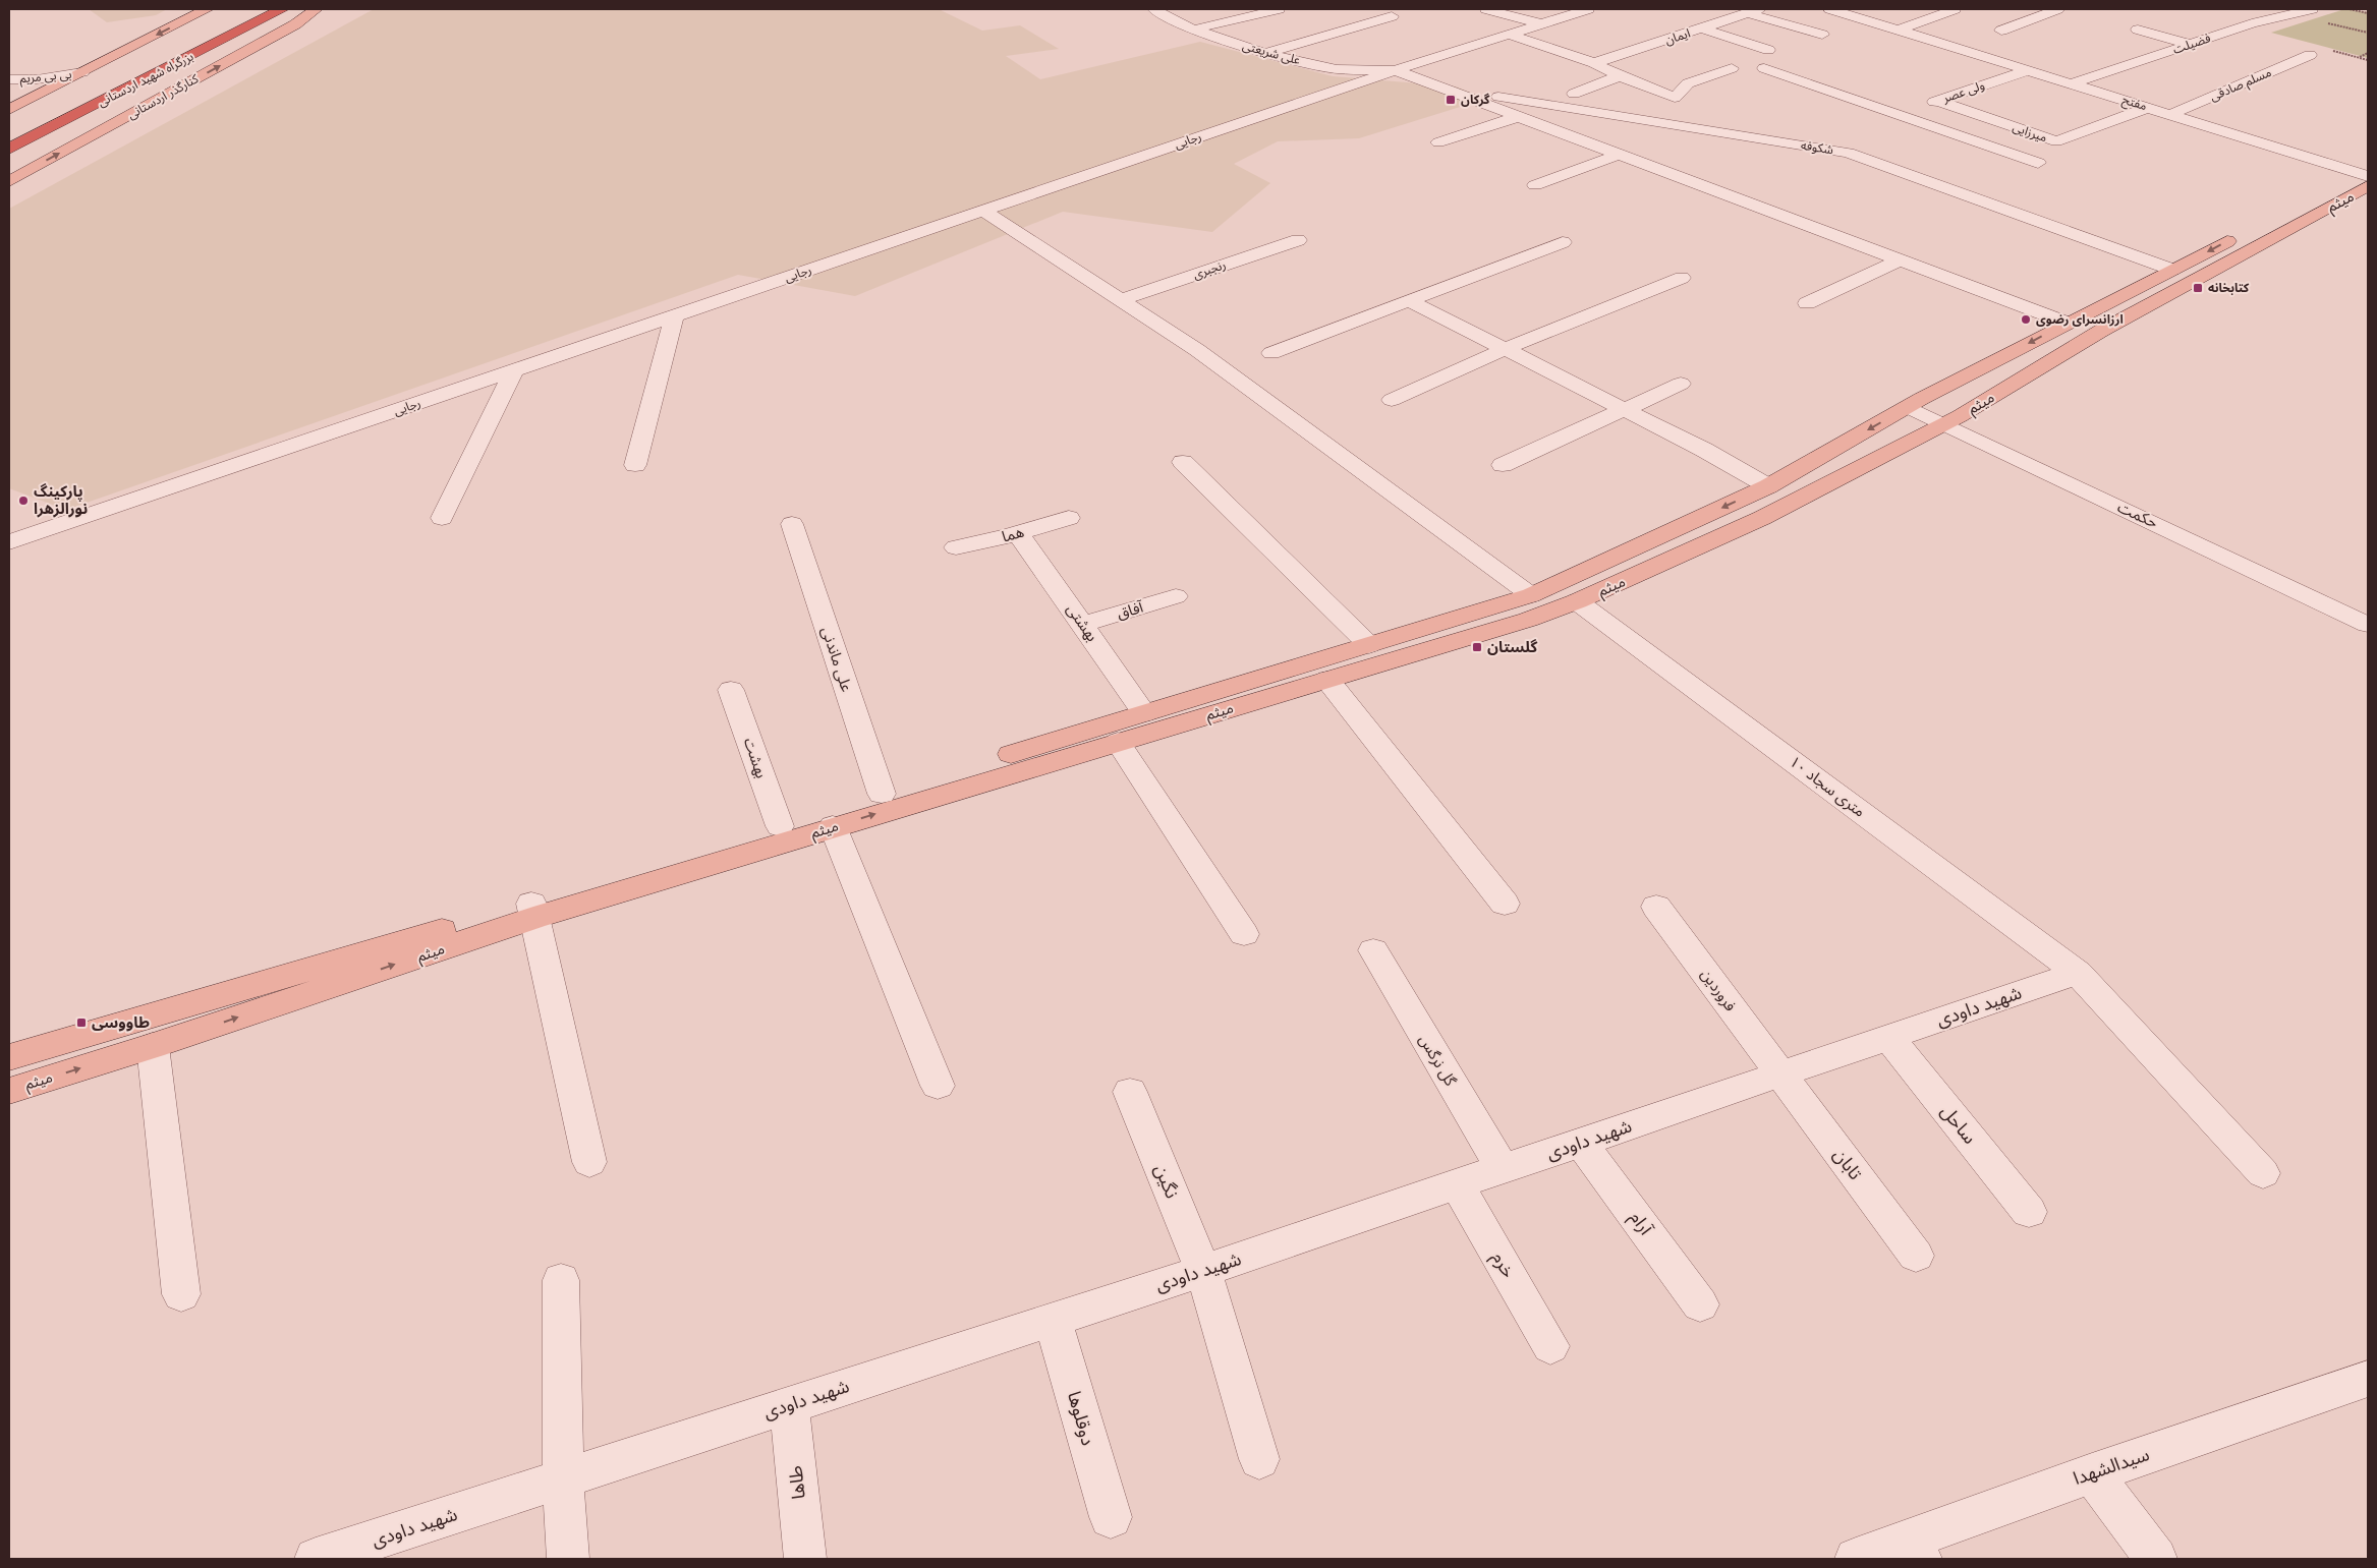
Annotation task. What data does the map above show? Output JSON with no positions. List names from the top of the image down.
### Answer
{
  "streets": {
    "highway": ["بزرگراه شهید اردستانی"],
    "main road": ["کنارگذر اردستانی", "میثم"],
    "street": [
      "ایمان",
      "فضیلت",
      "علی شریعتی",
      "بی بی مریم",
      "مسلم صادقی",
      "ولی عصر",
      "مفتح",
      "میرزایی",
      "رجایی",
      "شکوفه",
      "رنجبری",
      "حکمت",
      "هما",
      "آفاق",
      "بهشتی",
      "علی ماندنی",
      "بهشت",
      "۱۰ متری سجاد",
      "فروردین",
      "شهید داودی",
      "گل نرگس",
      "ساحل",
      "تابان",
      "نگین",
      "آرام",
      "خرم",
      "دوقلوها",
      "سیدالشهدا",
      "طاها"
    ]
  },
  "crossings": [
    ["فضیلت", "مفتح"],
    ["علی شریعتی", "رجایی"],
    ["مسلم صادقی", "مفتح"],
    ["ولی عصر", "مفتح"],
    ["ولی عصر", "میرزایی"],
    ["مفتح", "میرزایی"],
    ["مفتح", "میثم"],
    ["شکوفه", "میثم"],
    ["میثم", "حکمت"],
    ["میثم", "بهشتی"],
    ["میثم", "علی ماندنی"],
    ["میثم", "بهشت"],
    ["میثم", "۱۰ متری سجاد"],
    ["هما", "بهشتی"],
    ["آفاق", "بهشتی"],
    ["۱۰ متری سجاد", "شهید داودی"],
    ["فروردین", "شهید داودی"],
    ["فروردین", "تابان"],
    ["شهید داودی", "گل نرگس"],
    ["شهید داودی", "ساحل"],
    ["شهید داودی", "تابان"],
    ["شهید داودی", "نگین"],
    ["شهید داودی", "آرام"],
    ["شهید داودی", "خرم"],
    ["شهید داودی", "دوقلوها"],
    ["شهید داودی", "طاها"]
  ],
  "places": {
    "transit": [
      "گرکان",
      "کتابخانه",
      "گلستان",
      "طاووسی"
    ],
    "other": ["ارزانسرای رضوی", "پارکینگ نورالزهرا"]
  }
}
